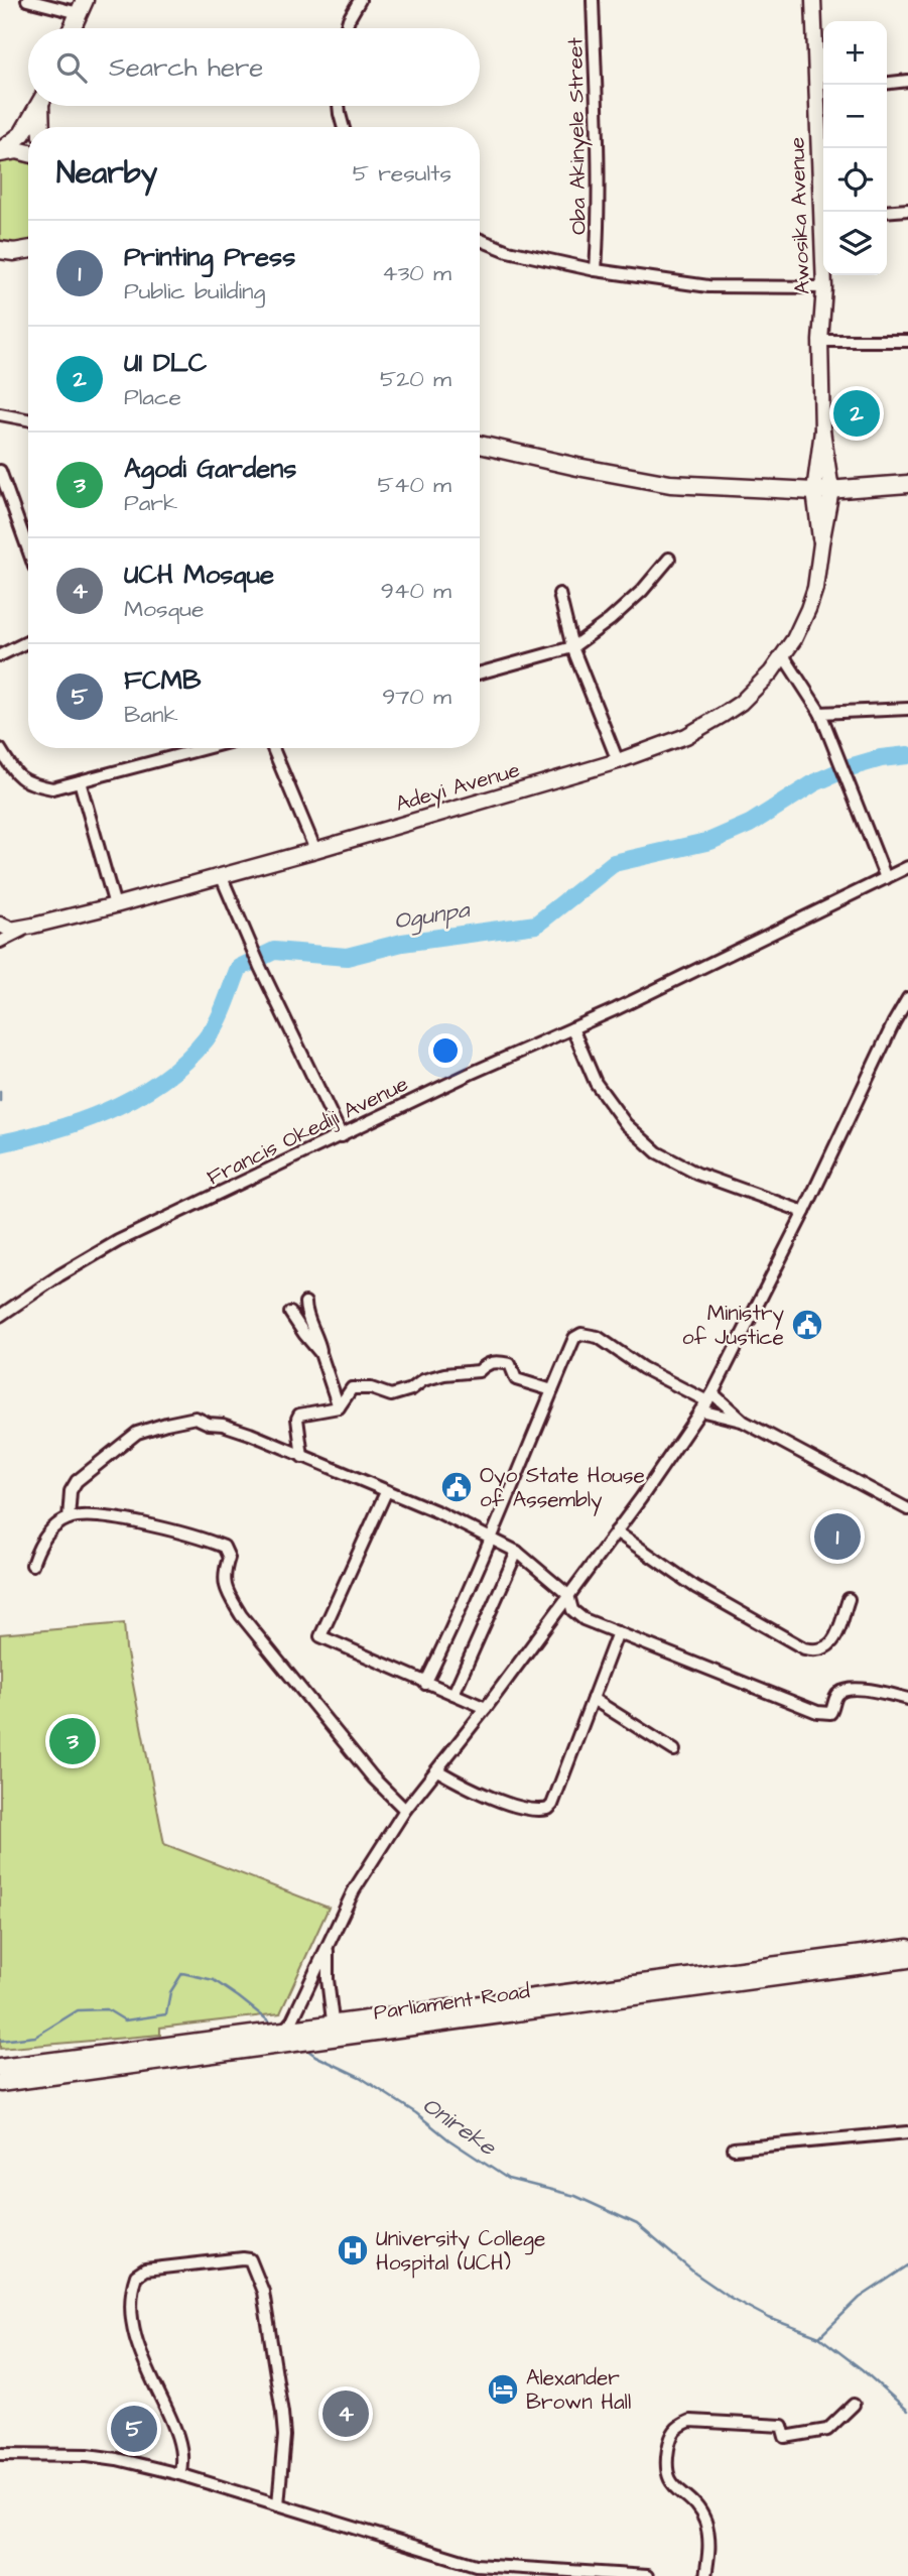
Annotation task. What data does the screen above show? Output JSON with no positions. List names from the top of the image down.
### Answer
{
  "streets": {
    "main road": ["Parliament Road"],
    "street": [
      "Oba Akinyele Street",
      "Awosika Avenue",
      "Adeyi Avenue",
      "Francis Okediji Avenue"
    ]
  },
  "crossings": [
    ["Awosika Avenue", "Adeyi Avenue"]
  ],
  "water": ["Ogunpa", "Onireke"],
  "places": {
    "public building": ["Ministry of Justice", "Oyo State House of Assembly"],
    "hospital": ["University College Hospital (UCH)"],
    "hotel": ["Alexander Brown Hall"]
  },
  "page": {
    "map_buttons": ["+", "−"],
    "search": "Search here",
    "heading": ["Nearby", "5 results"],
    "list": [
      {
        "mark": "1",
        "name": "Printing Press",
        "note": "Public building",
        "value": "430 m"
      },
      {
        "mark": "2",
        "name": "UI DLC",
        "note": "Place",
        "value": "520 m"
      },
      {
        "mark": "3",
        "name": "Agodi Gardens",
        "note": "Park",
        "value": "540 m"
      },
      {
        "mark": "4",
        "name": "UCH Mosque",
        "note": "Mosque",
        "value": "940 m"
      },
      {
        "mark": "5",
        "name": "FCMB",
        "note": "Bank",
        "value": "970 m"
      }
    ],
    "pins": [
      "2",
      "1",
      "3",
      "4",
      "5"
    ]
  }
}
